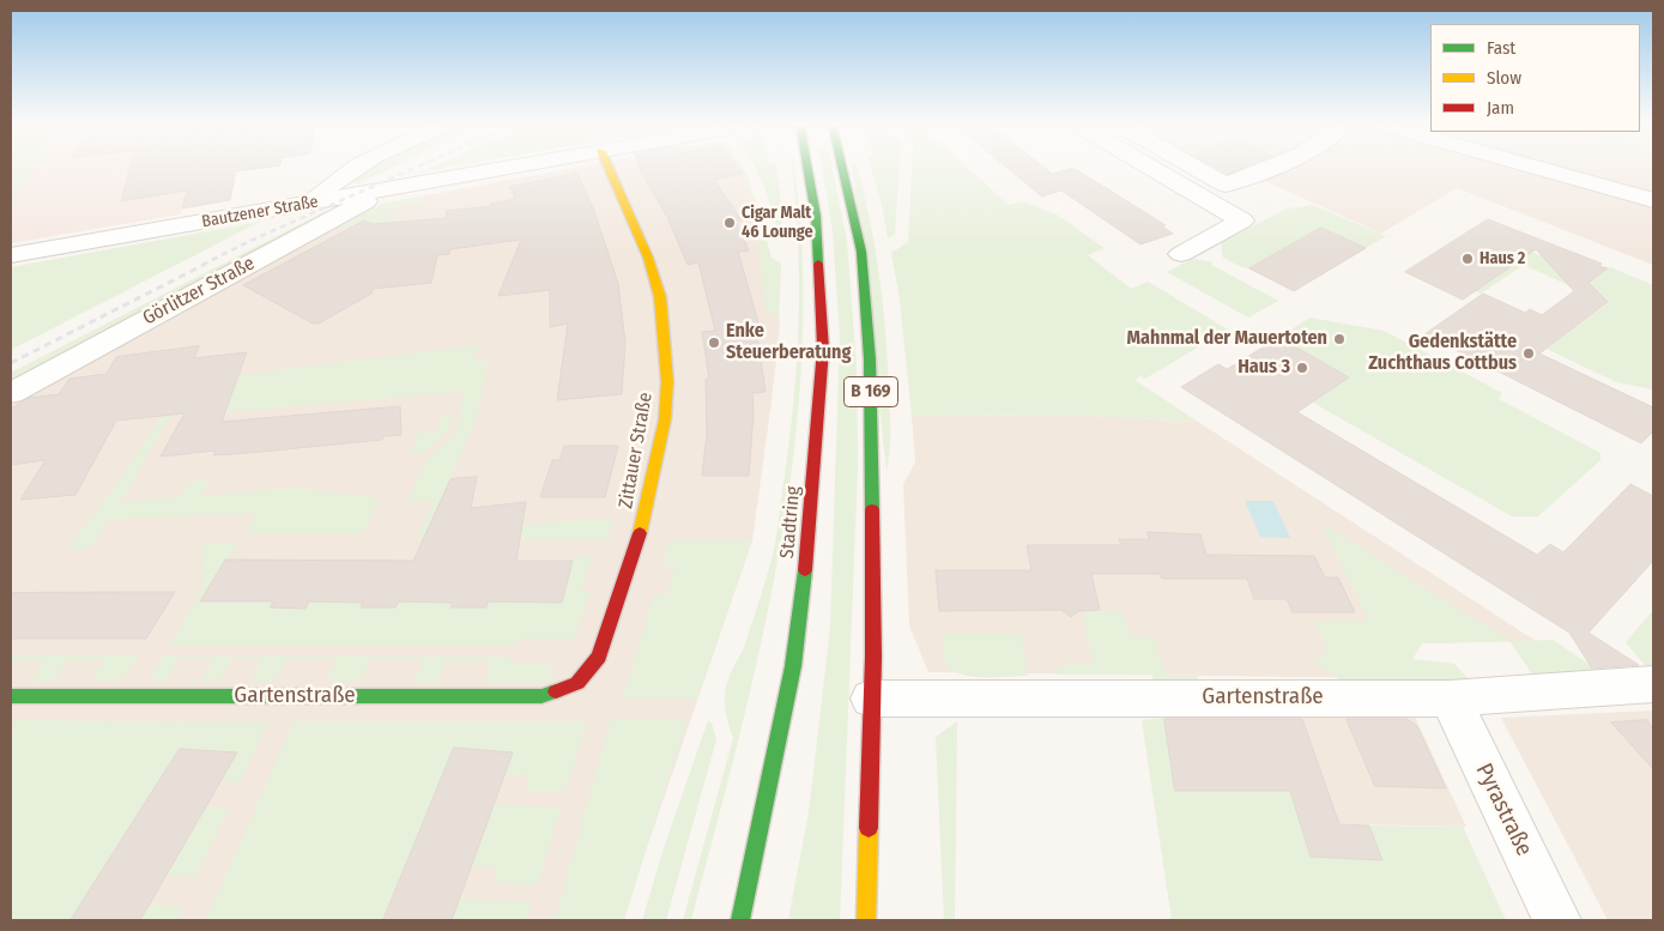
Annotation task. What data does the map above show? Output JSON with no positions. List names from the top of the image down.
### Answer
{
  "streets": {
    "main road": [
      "B 169",
      "Zittauer Straße",
      "Stadtring",
      "Gartenstraße"
    ],
    "street": ["Bautzener Straße", "Görlitzer Straße", "Pyrastraße"]
  },
  "crossings": [
    ["Bautzener Straße", "Görlitzer Straße"],
    ["B 169", "Gartenstraße"],
    ["Zittauer Straße", "Gartenstraße"],
    ["Gartenstraße", "Pyrastraße"]
  ],
  "places": [
    "Cigar Malt 46 Lounge",
    "Haus 2",
    "Mahnmal der Mauertoten",
    "Enke Steuerberatung",
    "Gedenkstätte Zuchthaus Cottbus",
    "Haus 3"
  ],
  "legend": ["Fast", "Slow", "Jam"]
}
